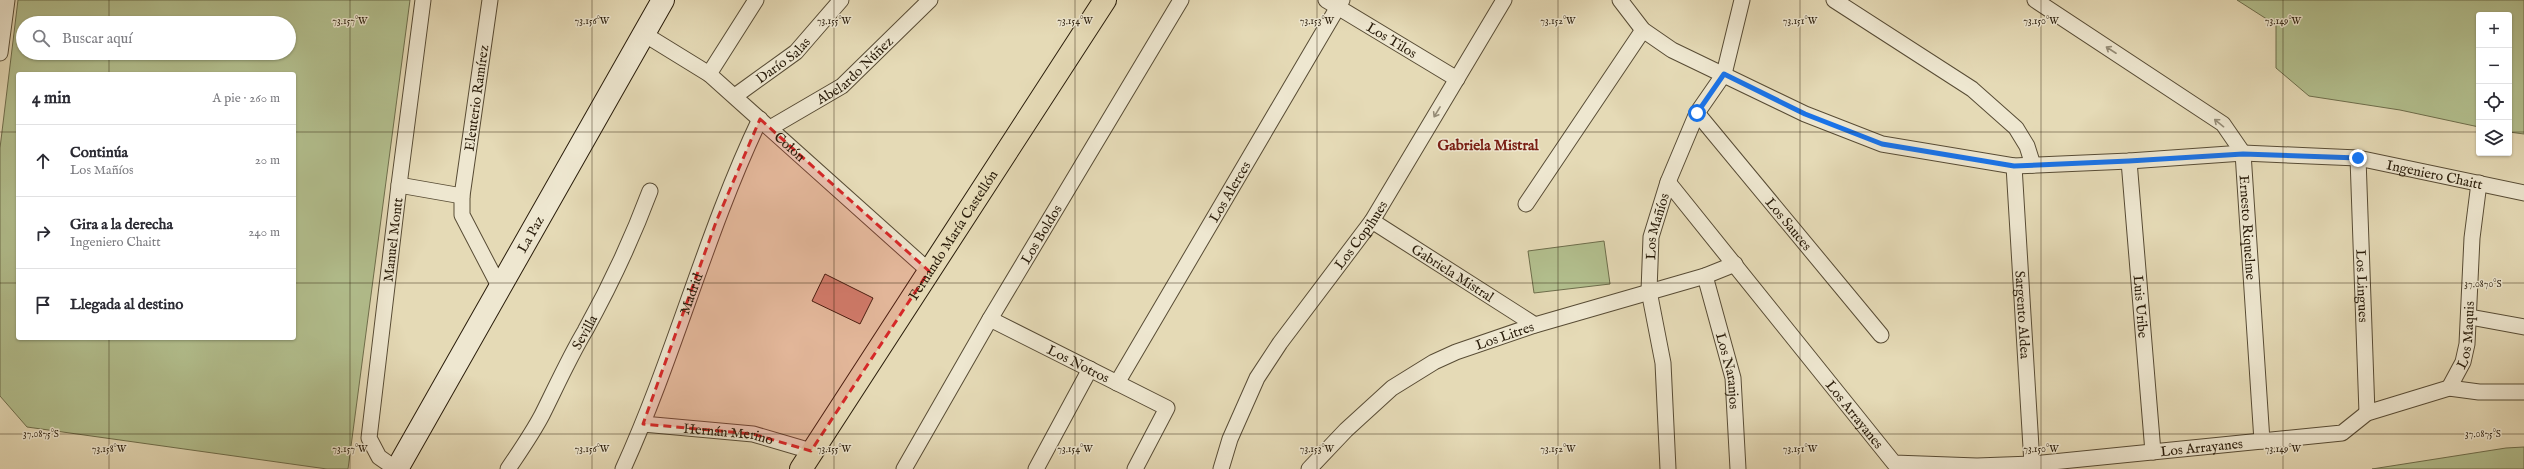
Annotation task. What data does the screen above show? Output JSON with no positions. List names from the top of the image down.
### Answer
{
  "streets": {
    "main road": ["Fernando María Castellón"],
    "street": [
      "Los Tilos",
      "Darío Salas",
      "Abelardo Núñez",
      "Eleuterio Ramírez",
      "Colón",
      "Ingeniero Chaitt",
      "Los Alerces",
      "Los Sauces",
      "Los Mañíos",
      "Ernesto Riquelme",
      "La Paz",
      "Los Boldos",
      "Los Copihues",
      "Manuel Montt",
      "Gabriela Mistral",
      "Los Lingues",
      "Madrid",
      "Luis Uribe",
      "Sargento Aldea",
      "Sevilla",
      "Los Maquis",
      "Los Litres",
      "Los Notros",
      "Los Naranjos",
      "Los Arrayanes",
      "Hernán Merino"
    ]
  },
  "crossings": [
    ["Los Tilos", "Los Alerces"],
    ["Los Tilos", "Los Copihues"],
    ["Darío Salas", "Colón"],
    ["Abelardo Núñez", "Colón"],
    ["Abelardo Núñez", "Madrid"],
    ["Eleuterio Ramírez", "La Paz"],
    ["Colón", "La Paz"],
    ["Colón", "Fernando María Castellón"],
    ["Colón", "Madrid"],
    ["Ingeniero Chaitt", "Los Mañíos"],
    ["Ingeniero Chaitt", "Ernesto Riquelme"],
    ["Ingeniero Chaitt", "Los Lingues"],
    ["Ingeniero Chaitt", "Luis Uribe"],
    ["Ingeniero Chaitt", "Sargento Aldea"],
    ["Ingeniero Chaitt", "Los Maquis"],
    ["Los Alerces", "Los Notros"],
    ["Los Sauces", "Los Mañíos"],
    ["Los Mañíos", "Los Litres"],
    ["Los Mañíos", "Los Arrayanes"],
    ["Ernesto Riquelme", "Los Arrayanes"],
    ["La Paz", "Manuel Montt"],
    ["Fernando María Castellón", "Hernán Merino"],
    ["Los Boldos", "Los Notros"],
    ["Los Copihues", "Gabriela Mistral"],
    ["Gabriela Mistral", "Los Litres"],
    ["Los Lingues", "Los Arrayanes"],
    ["Madrid", "Hernán Merino"],
    ["Luis Uribe", "Los Arrayanes"],
    ["Sargento Aldea", "Los Arrayanes"],
    ["Los Maquis", "Los Arrayanes"],
    ["Los Litres", "Los Naranjos"],
    ["Los Litres", "Los Arrayanes"]
  ],
  "districts": ["Gabriela Mistral"],
  "page": {
    "map_buttons": ["+", "−"],
    "search": "Buscar aquí",
    "heading": ["4 min", "A pie · 260 m"],
    "list": [
      ["Continúa", "Los Mañíos", "20 m"],
      ["Gira a la derecha", "Ingeniero Chaitt", "240 m"],
      "Llegada al destino"
    ]
  },
  "coordinates": [
    "73.157°W",
    "73.156°W",
    "73.155°W",
    "73.154°W",
    "73.153°W",
    "73.152°W",
    "73.151°W",
    "73.150°W",
    "73.149°W",
    "37.0870°S",
    "37.0875°S",
    "73.158°W"
  ]
}
